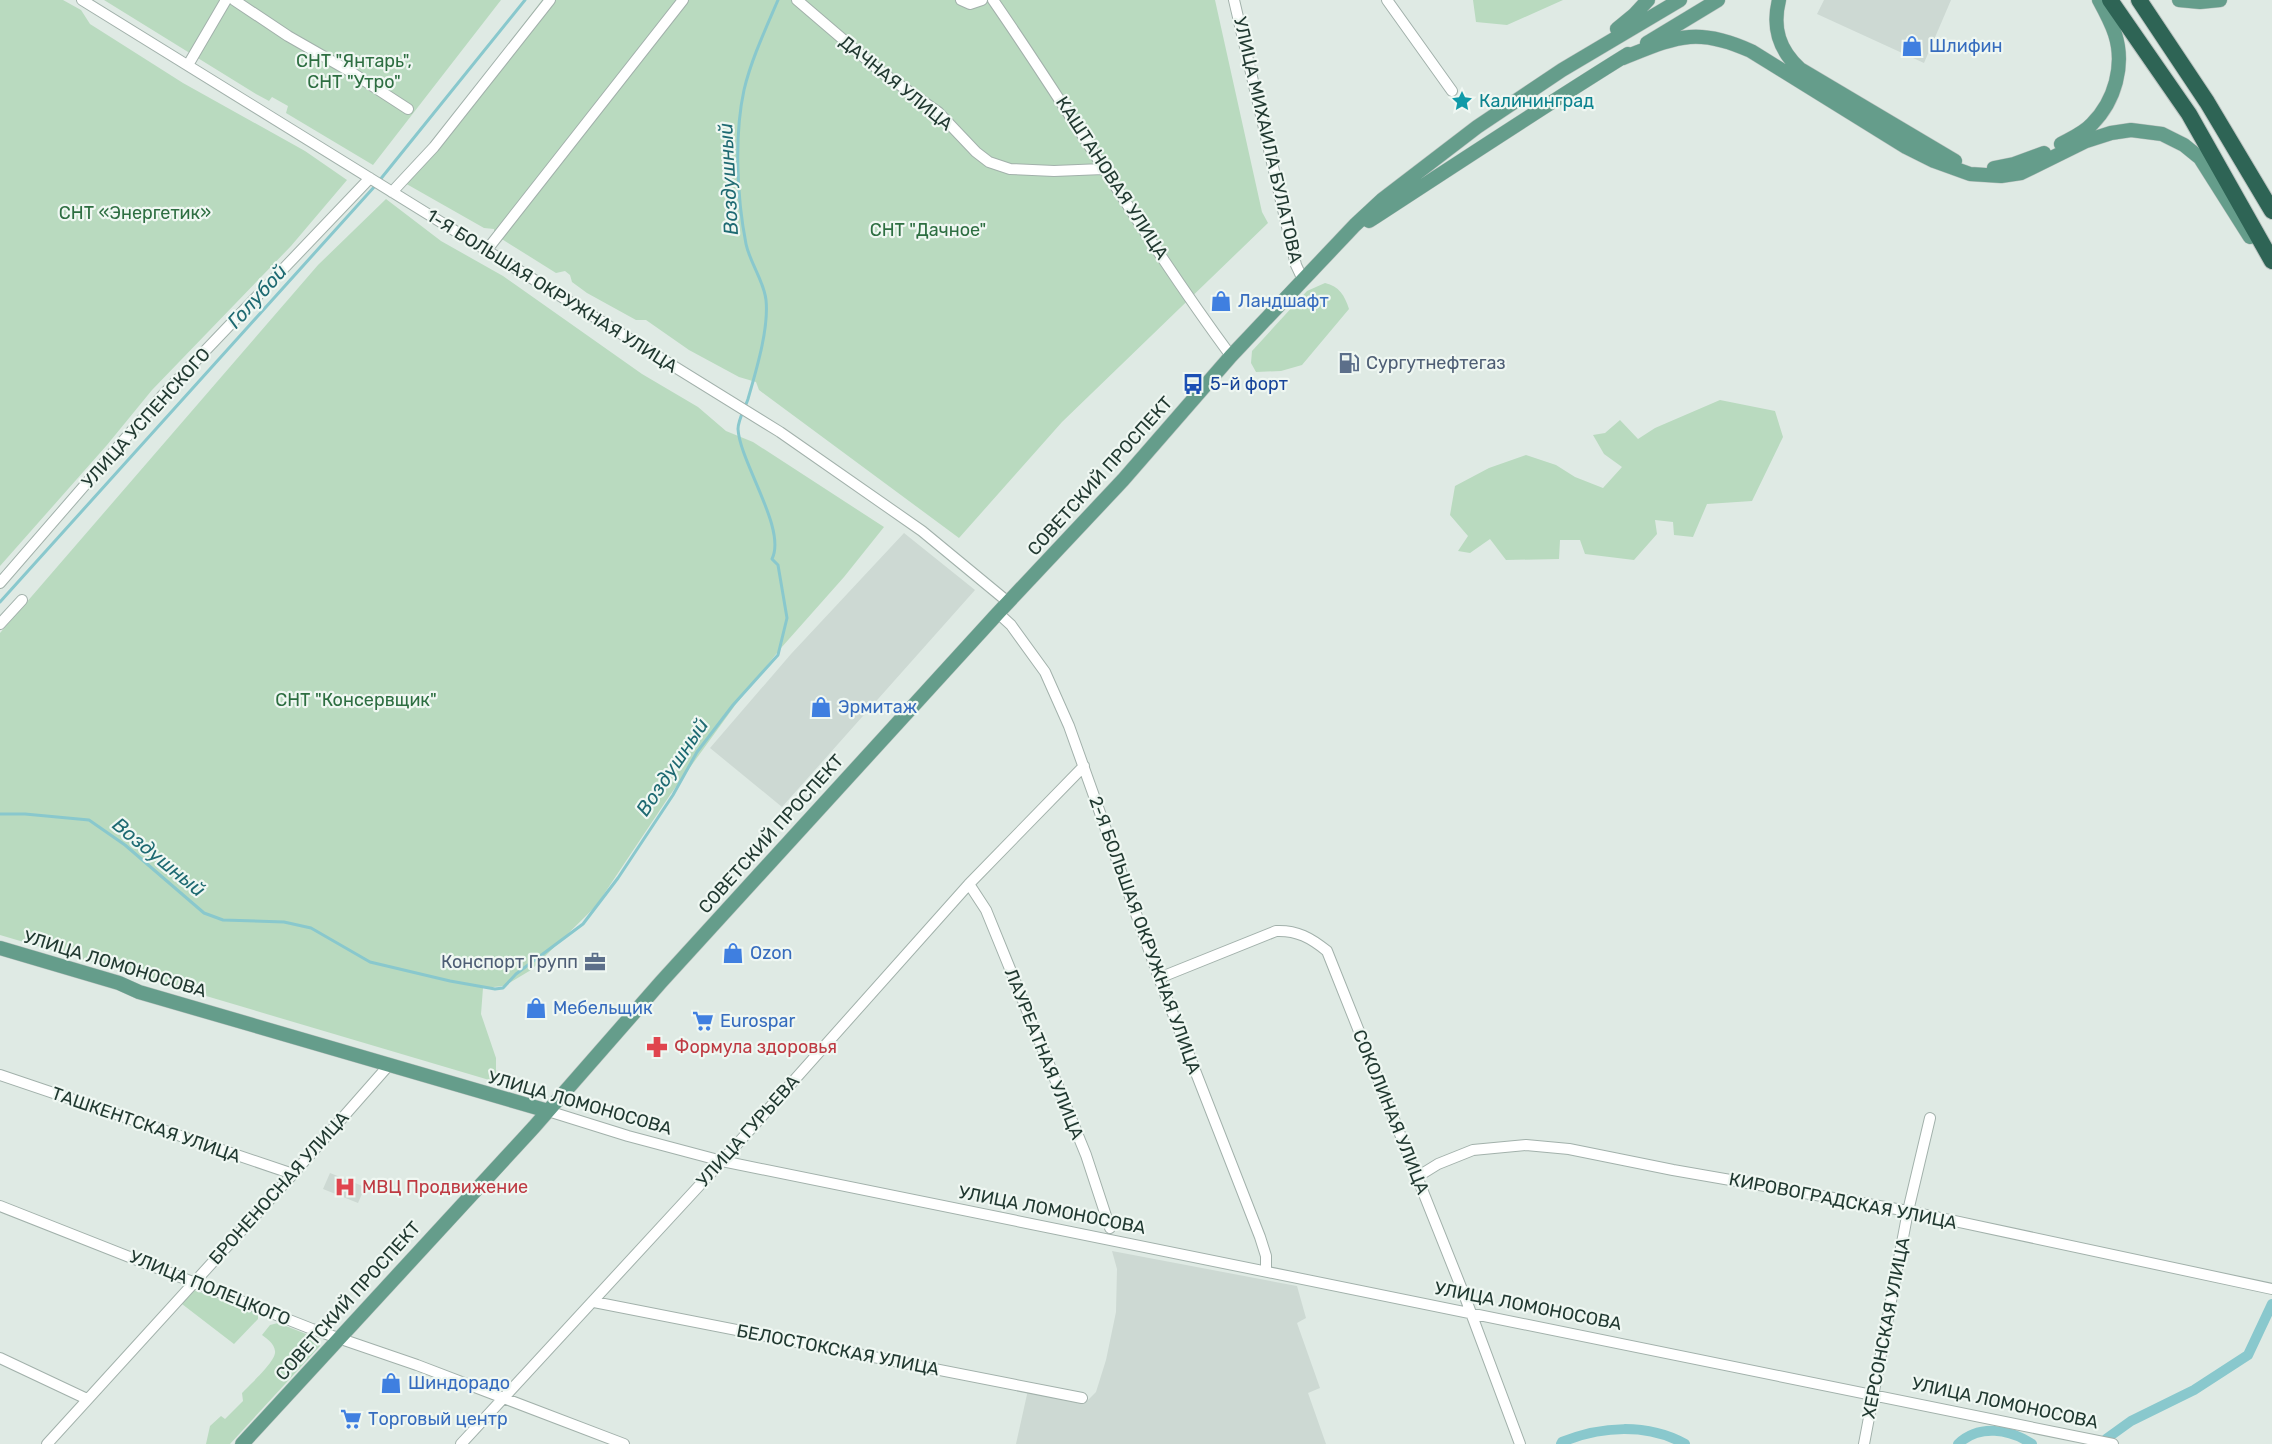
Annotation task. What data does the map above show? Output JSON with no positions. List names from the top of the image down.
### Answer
{
  "streets": {
    "main road": ["СОВЕТСКИЙ ПРОСПЕКТ", "УЛИЦА ЛОМОНОСОВА"],
    "street": [
      "ДАЧНАЯ УЛИЦА",
      "УЛИЦА МИХАИЛА БУЛАТОВА",
      "КАШТАНОВАЯ УЛИЦА",
      "1-Я БОЛЬШАЯ ОКРУЖНАЯ УЛИЦА",
      "УЛИЦА УСПЕНСКОГО",
      "2-Я БОЛЬШАЯ ОКРУЖНАЯ УЛИЦА",
      "ЛАУРЕАТНАЯ УЛИЦА",
      "СОКОЛИНАЯ УЛИЦА",
      "ТАШКЕНТСКАЯ УЛИЦА",
      "УЛИЦА ГУРЬЕВА",
      "БРОНЕНОСНАЯ УЛИЦА",
      "КИРОВОГРАДСКАЯ УЛИЦА",
      "УЛИЦА ПОЛЕЦКОГО",
      "ХЕРСОНСКАЯ УЛИЦА",
      "БЕЛОСТОКСКАЯ УЛИЦА"
    ]
  },
  "crossings": [
    ["ДАЧНАЯ УЛИЦА", "КАШТАНОВАЯ УЛИЦА"],
    ["УЛИЦА МИХАИЛА БУЛАТОВА", "СОВЕТСКИЙ ПРОСПЕКТ"],
    ["КАШТАНОВАЯ УЛИЦА", "СОВЕТСКИЙ ПРОСПЕКТ"],
    ["1-Я БОЛЬШАЯ ОКРУЖНАЯ УЛИЦА", "УЛИЦА УСПЕНСКОГО"],
    ["1-Я БОЛЬШАЯ ОКРУЖНАЯ УЛИЦА", "СОВЕТСКИЙ ПРОСПЕКТ"],
    ["СОВЕТСКИЙ ПРОСПЕКТ", "2-Я БОЛЬШАЯ ОКРУЖНАЯ УЛИЦА"],
    ["СОВЕТСКИЙ ПРОСПЕКТ", "УЛИЦА ЛОМОНОСОВА"],
    ["СОВЕТСКИЙ ПРОСПЕКТ", "УЛИЦА ПОЛЕЦКОГО"],
    ["2-Я БОЛЬШАЯ ОКРУЖНАЯ УЛИЦА", "УЛИЦА ЛОМОНОСОВА"],
    ["2-Я БОЛЬШАЯ ОКРУЖНАЯ УЛИЦА", "СОКОЛИНАЯ УЛИЦА"],
    ["2-Я БОЛЬШАЯ ОКРУЖНАЯ УЛИЦА", "УЛИЦА ГУРЬЕВА"],
    ["УЛИЦА ЛОМОНОСОВА", "СОКОЛИНАЯ УЛИЦА"],
    ["УЛИЦА ЛОМОНОСОВА", "УЛИЦА ГУРЬЕВА"],
    ["УЛИЦА ЛОМОНОСОВА", "БРОНЕНОСНАЯ УЛИЦА"],
    ["УЛИЦА ЛОМОНОСОВА", "ХЕРСОНСКАЯ УЛИЦА"],
    ["ЛАУРЕАТНАЯ УЛИЦА", "УЛИЦА ГУРЬЕВА"],
    ["СОКОЛИНАЯ УЛИЦА", "КИРОВОГРАДСКАЯ УЛИЦА"],
    ["ТАШКЕНТСКАЯ УЛИЦА", "БРОНЕНОСНАЯ УЛИЦА"],
    ["УЛИЦА ГУРЬЕВА", "УЛИЦА ПОЛЕЦКОГО"],
    ["УЛИЦА ГУРЬЕВА", "БЕЛОСТОКСКАЯ УЛИЦА"],
    ["БРОНЕНОСНАЯ УЛИЦА", "УЛИЦА ПОЛЕЦКОГО"],
    ["КИРОВОГРАДСКАЯ УЛИЦА", "ХЕРСОНСКАЯ УЛИЦА"]
  ],
  "water": ["Воздушный", "Голубой"],
  "parks": [
    "СНТ \"Янтарь\", СНТ \"Утро\"",
    "СНТ «Энергетик»",
    "СНТ \"Дачное\"",
    "СНТ \"Консервщик\""
  ],
  "places": {
    "shop": [
      "Шлифин",
      "Ландшафт",
      "Эрмитаж",
      "Ozon",
      "Мебельщик",
      "Шиндорадо"
    ],
    "place": ["Калининград"],
    "fuel station": ["Сургутнефтегаз"],
    "bus stop": ["5-й форт"],
    "office": ["Конспорт Групп"],
    "supermarket": ["Eurospar", "Торговый центр"],
    "pharmacy": ["Формула здоровья"],
    "hospital": ["МВЦ Продвижение"]
  }
}
